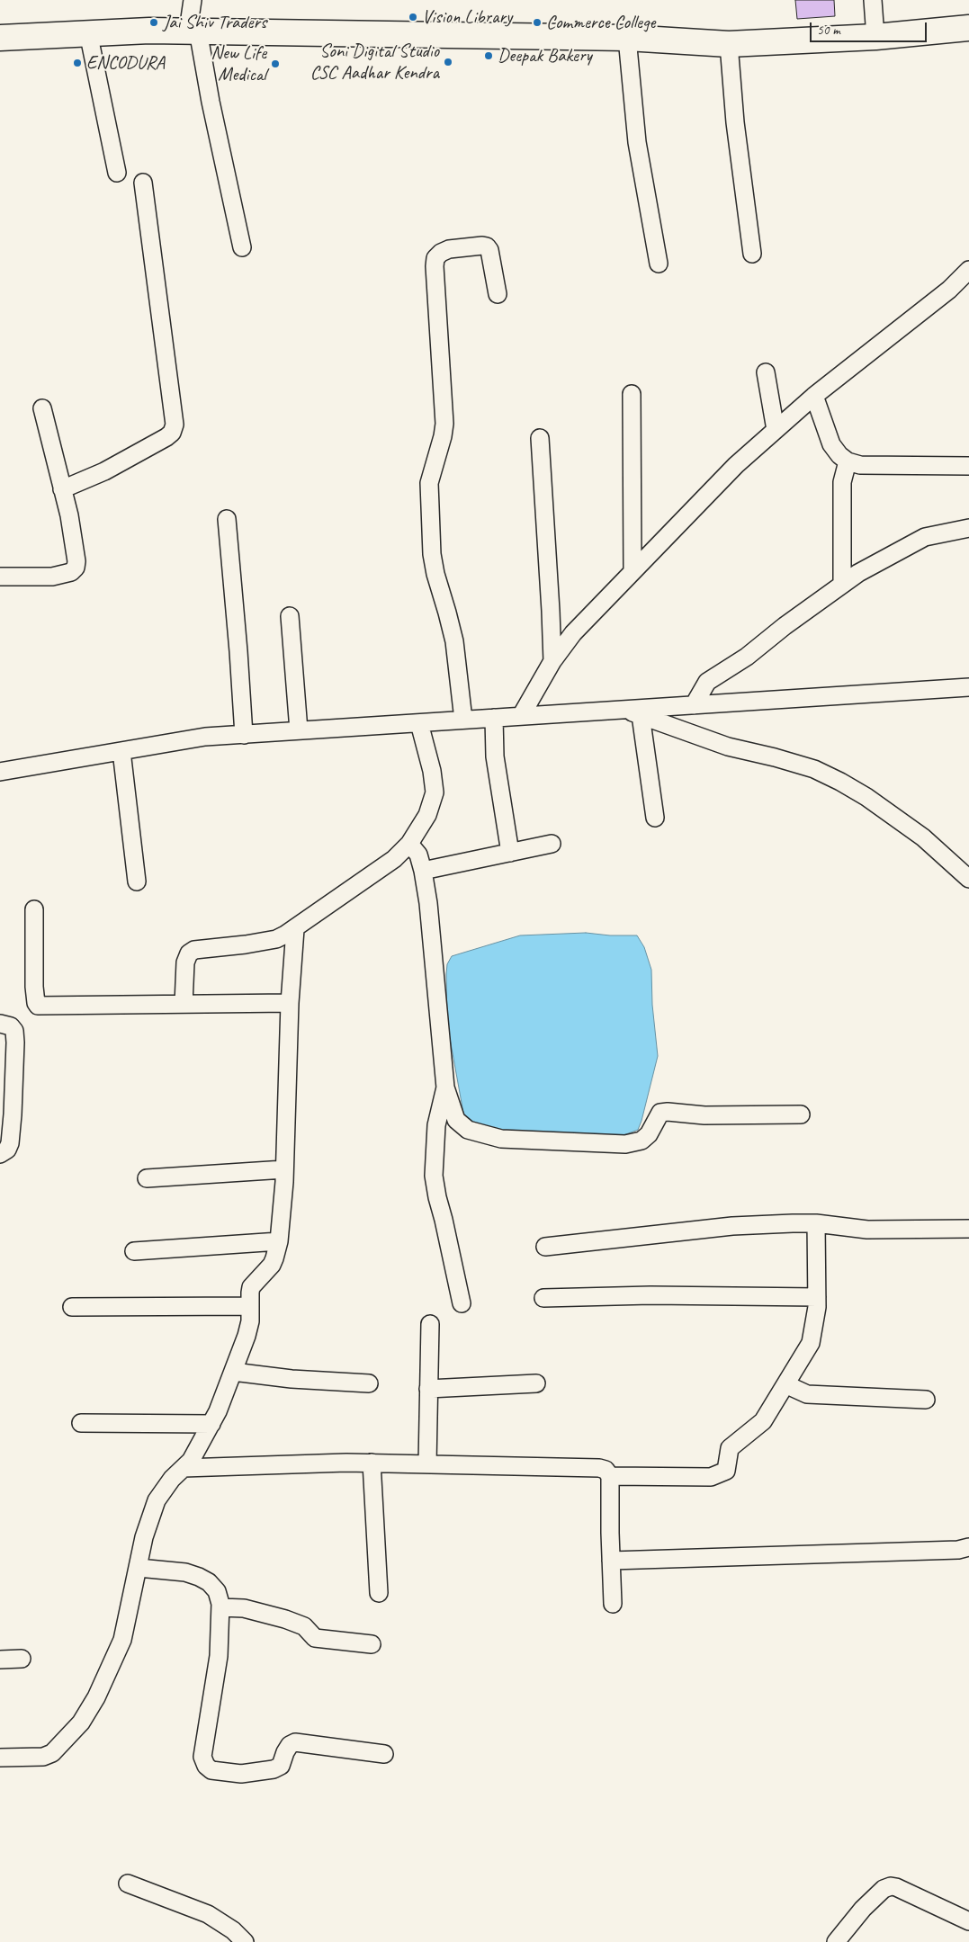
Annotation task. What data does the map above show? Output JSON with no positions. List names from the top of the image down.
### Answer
{
  "places": [
    "Vision Library",
    "Jai Shiv Traders",
    "Commerce College",
    "Deepak Bakery",
    "Soni Digital Studio CSC Aadhar Kendra",
    "ENCODURA",
    "New Life Medical"
  ],
  "scale_bar": "50 m"
}
